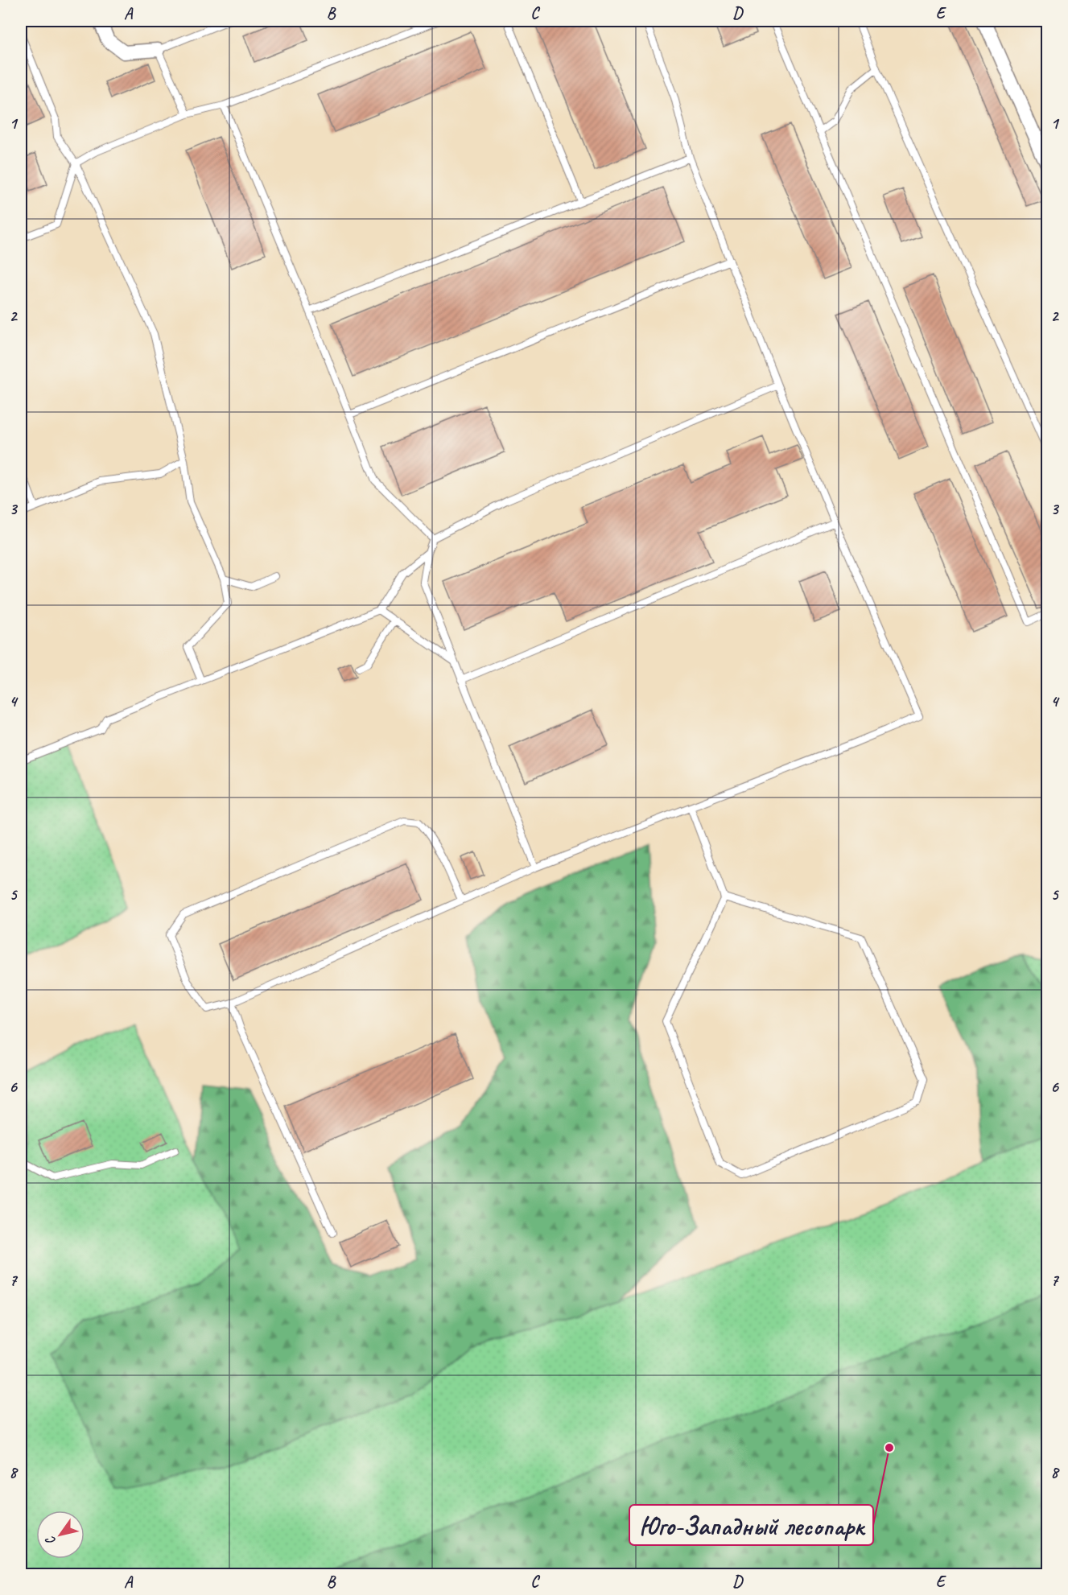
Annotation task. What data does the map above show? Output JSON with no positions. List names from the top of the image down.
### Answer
{
  "places": ["Юго-Западный лесопарк"],
  "north": "bottom left",
  "grid": {
    "columns": [
      "A",
      "B",
      "C",
      "D",
      "E"
    ],
    "rows": [
      "1",
      "2",
      "3",
      "4",
      "5",
      "6",
      "7",
      "8"
    ]
  }
}
